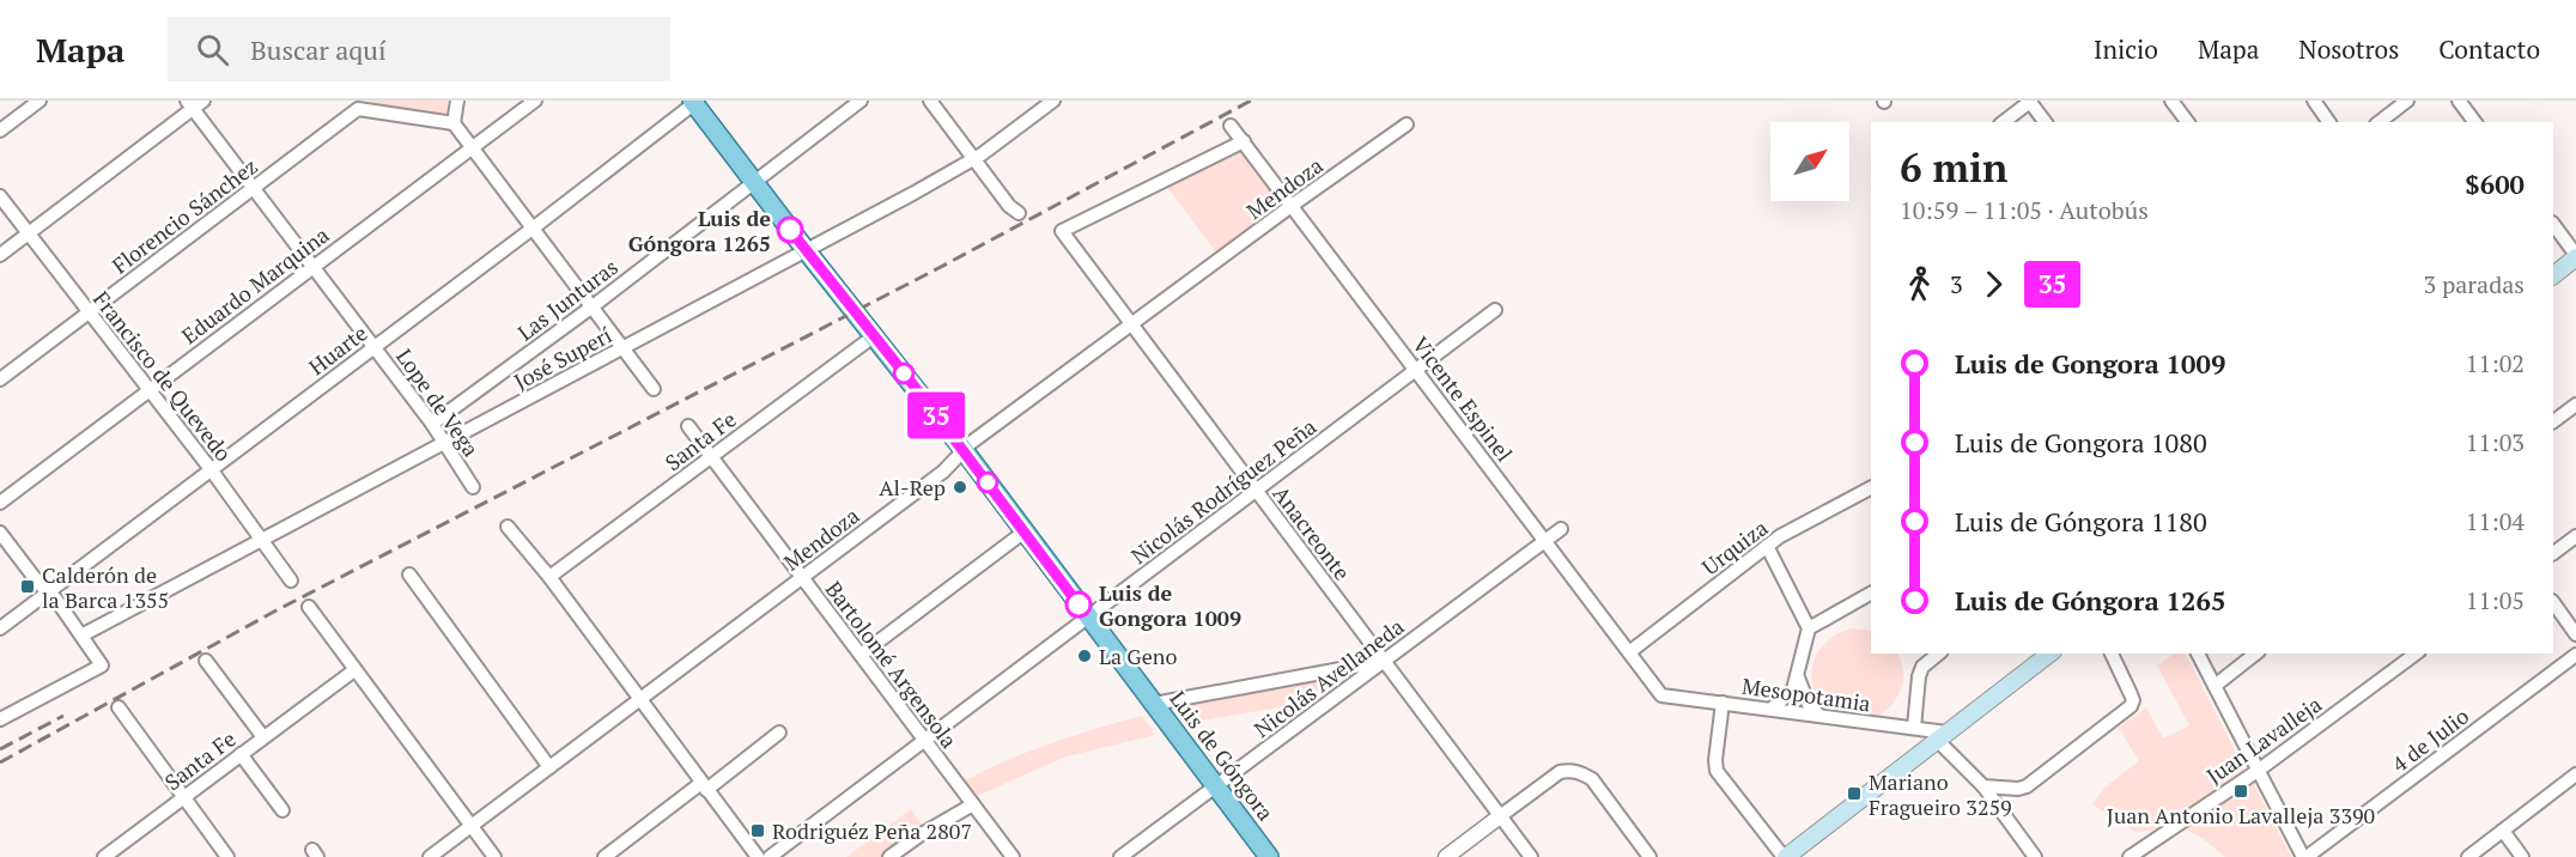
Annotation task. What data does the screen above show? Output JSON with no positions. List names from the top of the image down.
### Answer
{
  "streets": {
    "main road": ["Luis de Góngora"],
    "street": [
      "Mendoza",
      "Florencio Sánchez",
      "Eduardo Marquina",
      "Las Junturas",
      "Huarte",
      "José Superí",
      "Francisco de Quevedo",
      "Vicente Espinel",
      "Lope de Vega",
      "Santa Fe",
      "Nicolás Rodríguez Peña",
      "Anacreonte",
      "Urquiza",
      "Bartolomé Argensola",
      "Nicolás Avellaneda",
      "Mesopotamia",
      "Juan Lavalleja",
      "4 de Julio"
    ]
  },
  "crossings": [
    ["Mendoza", "Vicente Espinel"],
    ["Mendoza", "Anacreonte"],
    ["Mendoza", "Bartolomé Argensola"],
    ["Mendoza", "Luis de Góngora"],
    ["Florencio Sánchez", "Francisco de Quevedo"],
    ["Florencio Sánchez", "Lope de Vega"],
    ["Eduardo Marquina", "Francisco de Quevedo"],
    ["Eduardo Marquina", "Lope de Vega"],
    ["Las Junturas", "Lope de Vega"],
    ["Las Junturas", "Luis de Góngora"],
    ["Huarte", "Francisco de Quevedo"],
    ["Huarte", "Lope de Vega"],
    ["Huarte", "Luis de Góngora"],
    ["José Superí", "Francisco de Quevedo"],
    ["José Superí", "Lope de Vega"],
    ["José Superí", "Luis de Góngora"],
    ["Vicente Espinel", "Nicolás Rodríguez Peña"],
    ["Vicente Espinel", "Anacreonte"],
    ["Vicente Espinel", "Urquiza"],
    ["Vicente Espinel", "Nicolás Avellaneda"],
    ["Vicente Espinel", "Mesopotamia"],
    ["Santa Fe", "Bartolomé Argensola"],
    ["Santa Fe", "Luis de Góngora"],
    ["Nicolás Rodríguez Peña", "Anacreonte"],
    ["Nicolás Rodríguez Peña", "Bartolomé Argensola"],
    ["Nicolás Rodríguez Peña", "Luis de Góngora"],
    ["Anacreonte", "Nicolás Avellaneda"],
    ["Nicolás Avellaneda", "Luis de Góngora"]
  ],
  "places": {
    "other": [
      "Luis de Góngora 1265",
      "Al-Rep",
      "Luis de Gongora 1009",
      "La Geno"
    ],
    "transit": [
      "Calderón de la Barca 1355",
      "Juan Antonio Lavalleja 3390",
      "Mariano Fragueiro 3259",
      "Rodriguéz Peña 2807"
    ]
  },
  "lines": ["bus line 35"],
  "north": "top right",
  "page": {
    "header": "Mapa",
    "search": "Buscar aquí",
    "nav": [
      "Inicio",
      "Mapa",
      "Nosotros",
      "Contacto"
    ],
    "on_map": "35",
    "heading": ["6 min", "10:59 – 11:05 · Autobús", "$600"],
    "legs": ["3", "35", "3 paradas"],
    "list": [
      {
        "name": "Luis de Gongora 1009",
        "value": "11:02"
      },
      {
        "name": "Luis de Gongora 1080",
        "value": "11:03"
      },
      {
        "name": "Luis de Góngora 1180",
        "value": "11:04"
      },
      {
        "name": "Luis de Góngora 1265",
        "value": "11:05"
      }
    ]
  }
}
